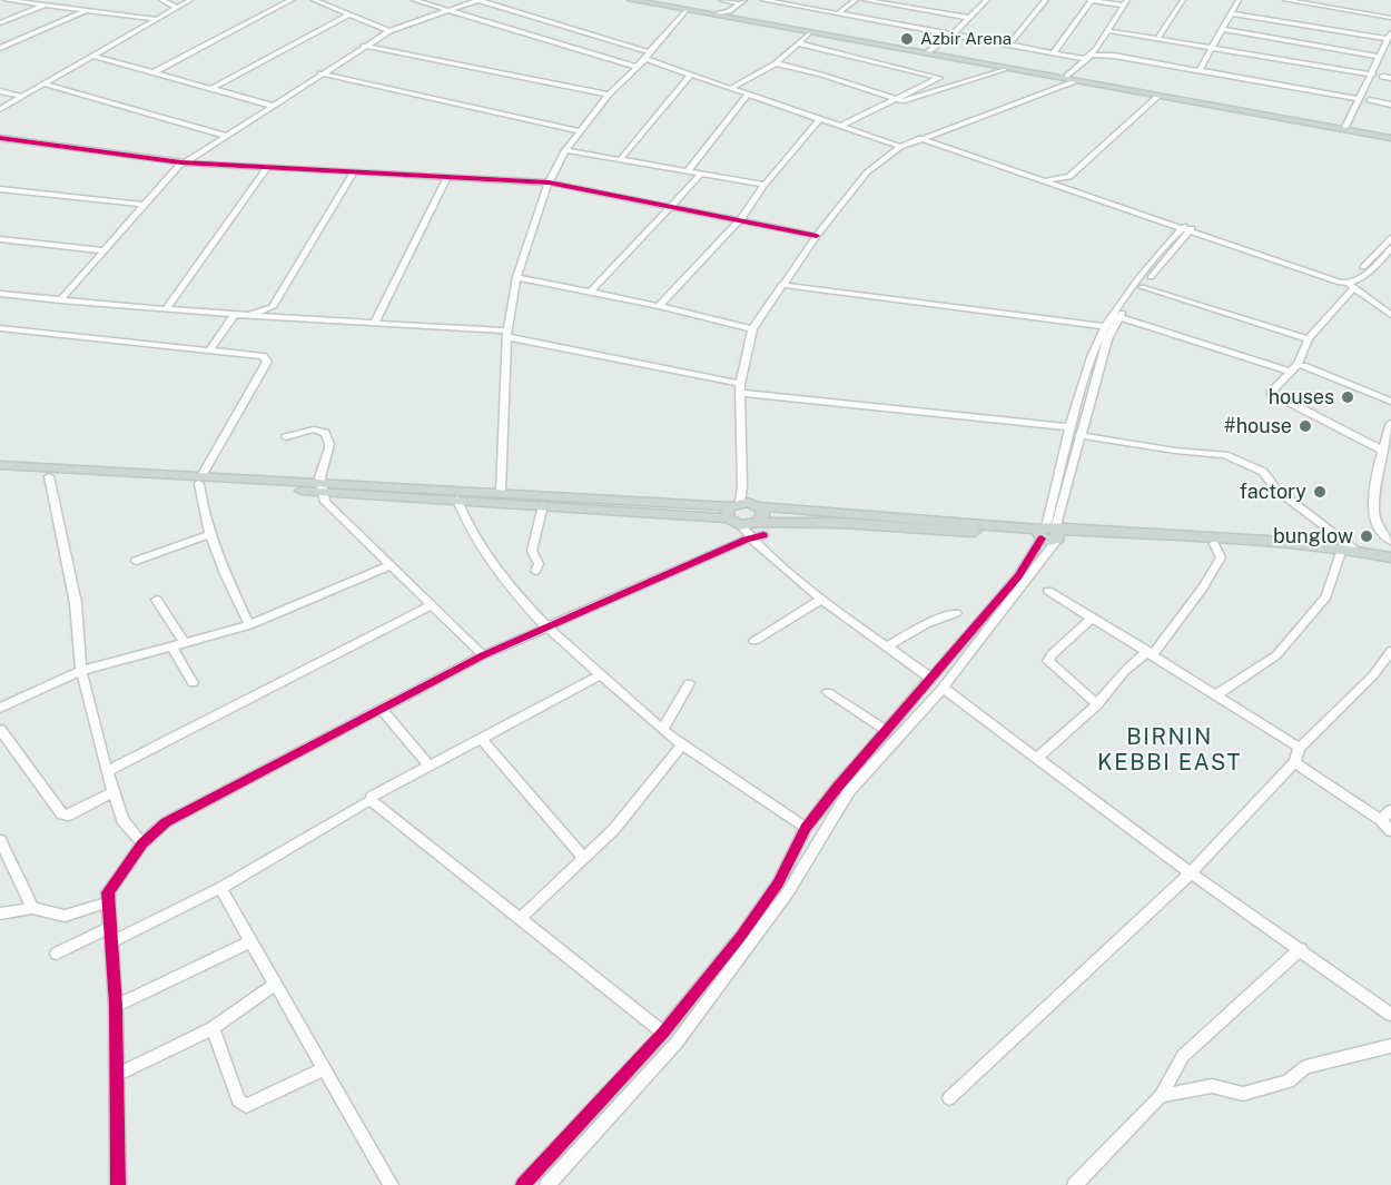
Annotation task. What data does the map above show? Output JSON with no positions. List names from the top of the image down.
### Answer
{
  "districts": ["BIRNIN KEBBI EAST"],
  "places": [
    "Azbir Arena",
    "houses",
    "#house",
    "factory",
    "bunglow"
  ]
}
